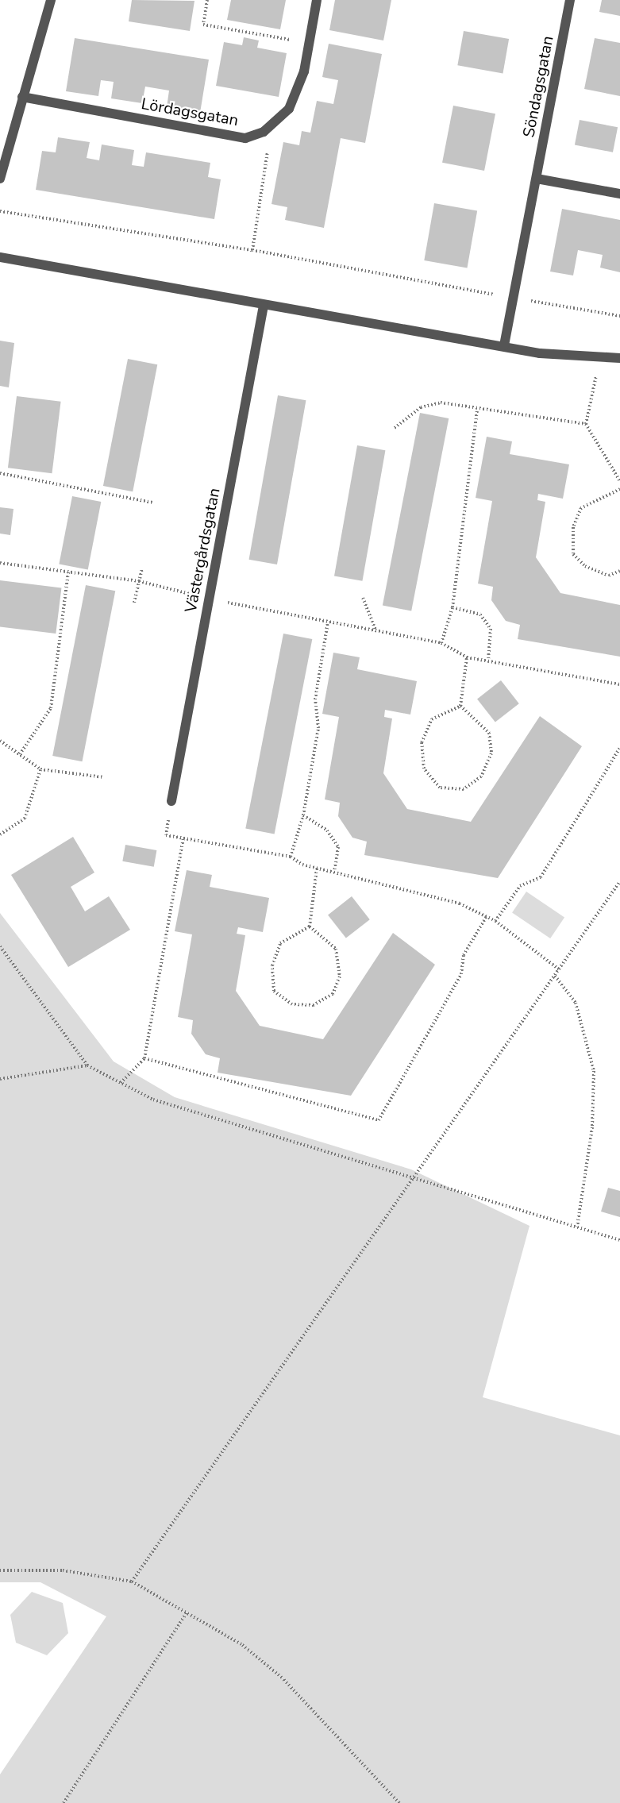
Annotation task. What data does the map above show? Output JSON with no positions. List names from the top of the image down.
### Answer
{
  "streets": {
    "street": ["Söndagsgatan", "Lördagsgatan", "Västergårdsgatan"]
  }
}
